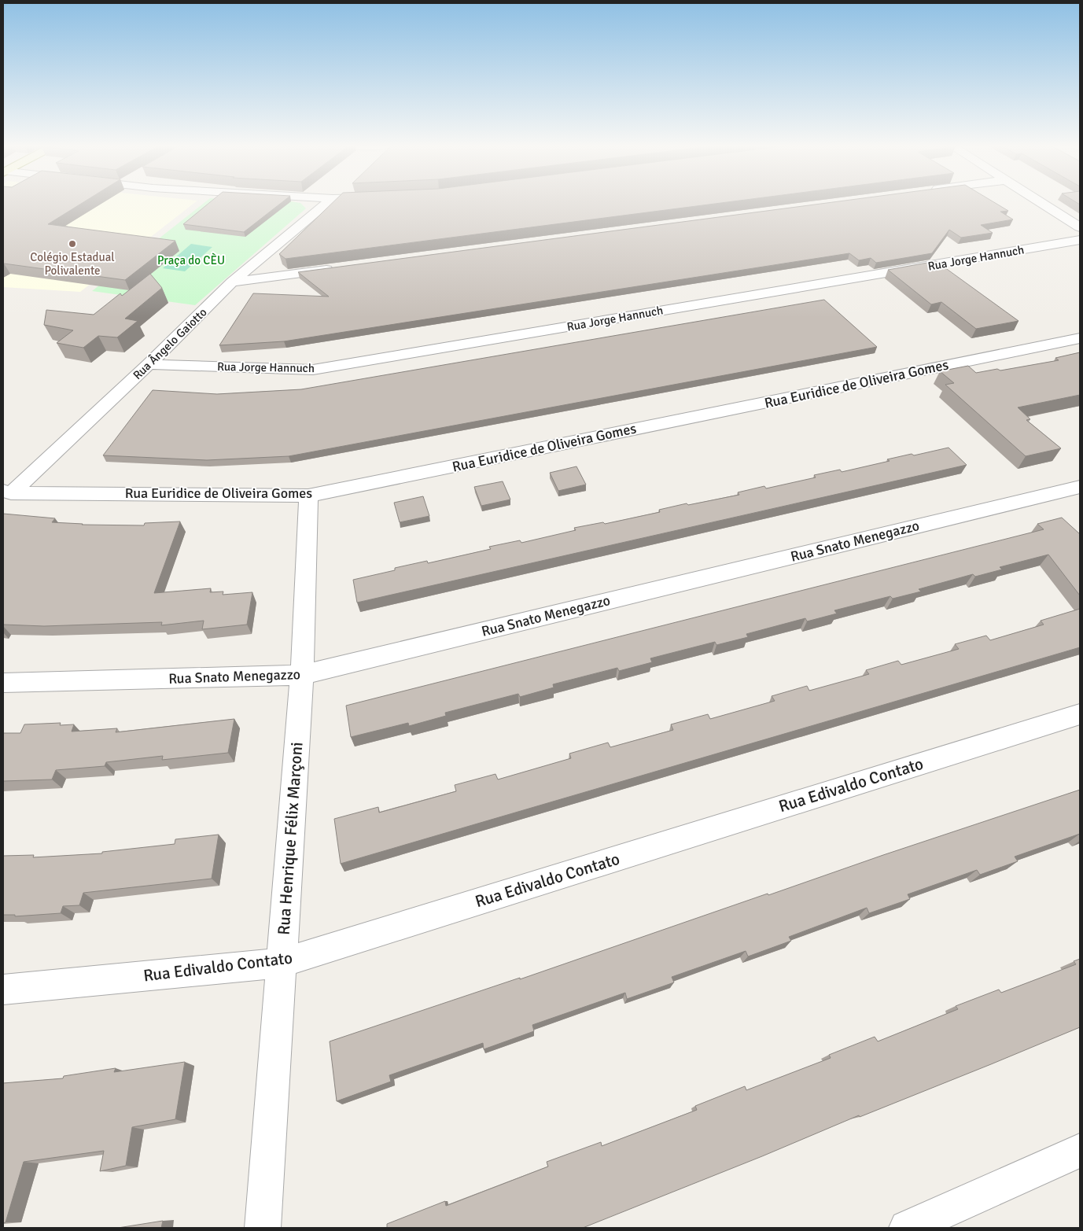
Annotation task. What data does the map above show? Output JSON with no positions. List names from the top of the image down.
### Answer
{
  "streets": {
    "street": [
      "Rua Jorge Hannuch",
      "Rua Ângelo Gaiotto",
      "Rua Euridice de Oliveira Gomes",
      "Rua Snato Menegazzo",
      "Rua Edivaldo Contato",
      "Rua Henrique Félix Marçoni"
    ]
  },
  "crossings": [
    ["Rua Jorge Hannuch", "Rua Ângelo Gaiotto"],
    ["Rua Ângelo Gaiotto", "Rua Euridice de Oliveira Gomes"],
    ["Rua Euridice de Oliveira Gomes", "Rua Henrique Félix Marçoni"],
    ["Rua Snato Menegazzo", "Rua Henrique Félix Marçoni"],
    ["Rua Edivaldo Contato", "Rua Henrique Félix Marçoni"]
  ],
  "parks": ["Praça do CÈU"],
  "places": ["Colégio Estadual Polivalente"]
}
